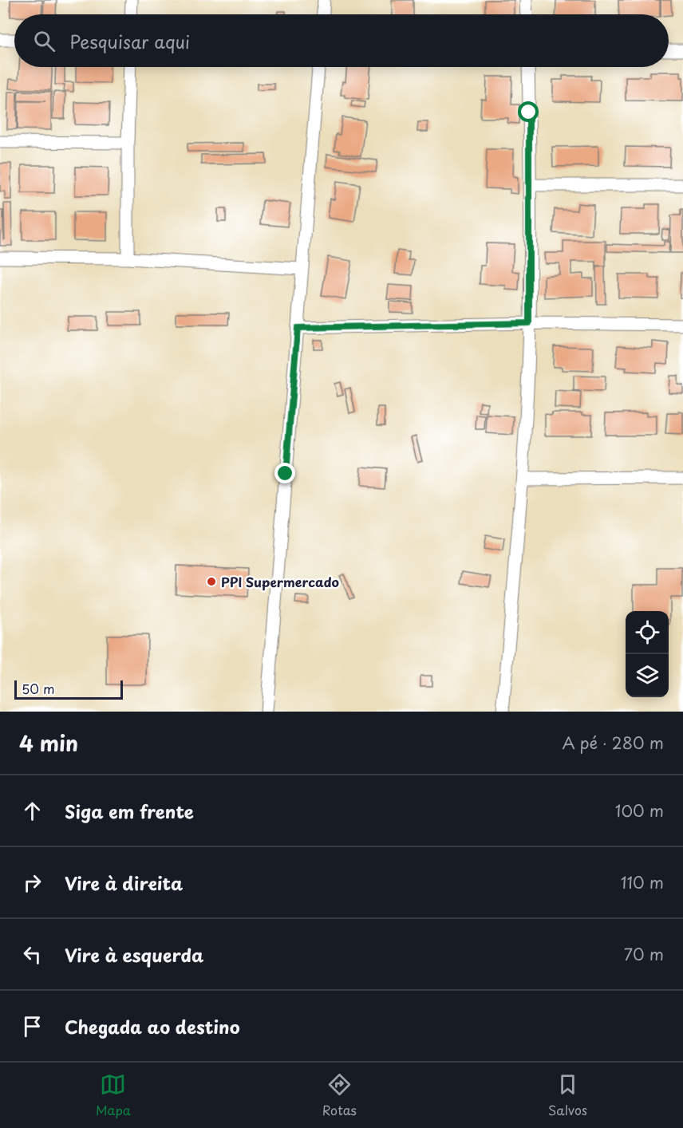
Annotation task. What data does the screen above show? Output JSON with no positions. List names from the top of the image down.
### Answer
{
  "places": ["PPI Supermercado"],
  "scale_bar": "50 m",
  "page": {
    "search": "Pesquisar aqui",
    "scale": "50 m",
    "heading": ["4 min", "A pé · 280 m"],
    "list": [
      ["Siga em frente", "100 m"],
      ["Vire à direita", "110 m"],
      ["Vire à esquerda", "70 m"],
      "Chegada ao destino"
    ],
    "nav": ["Mapa", "Rotas", "Salvos"]
  }
}
